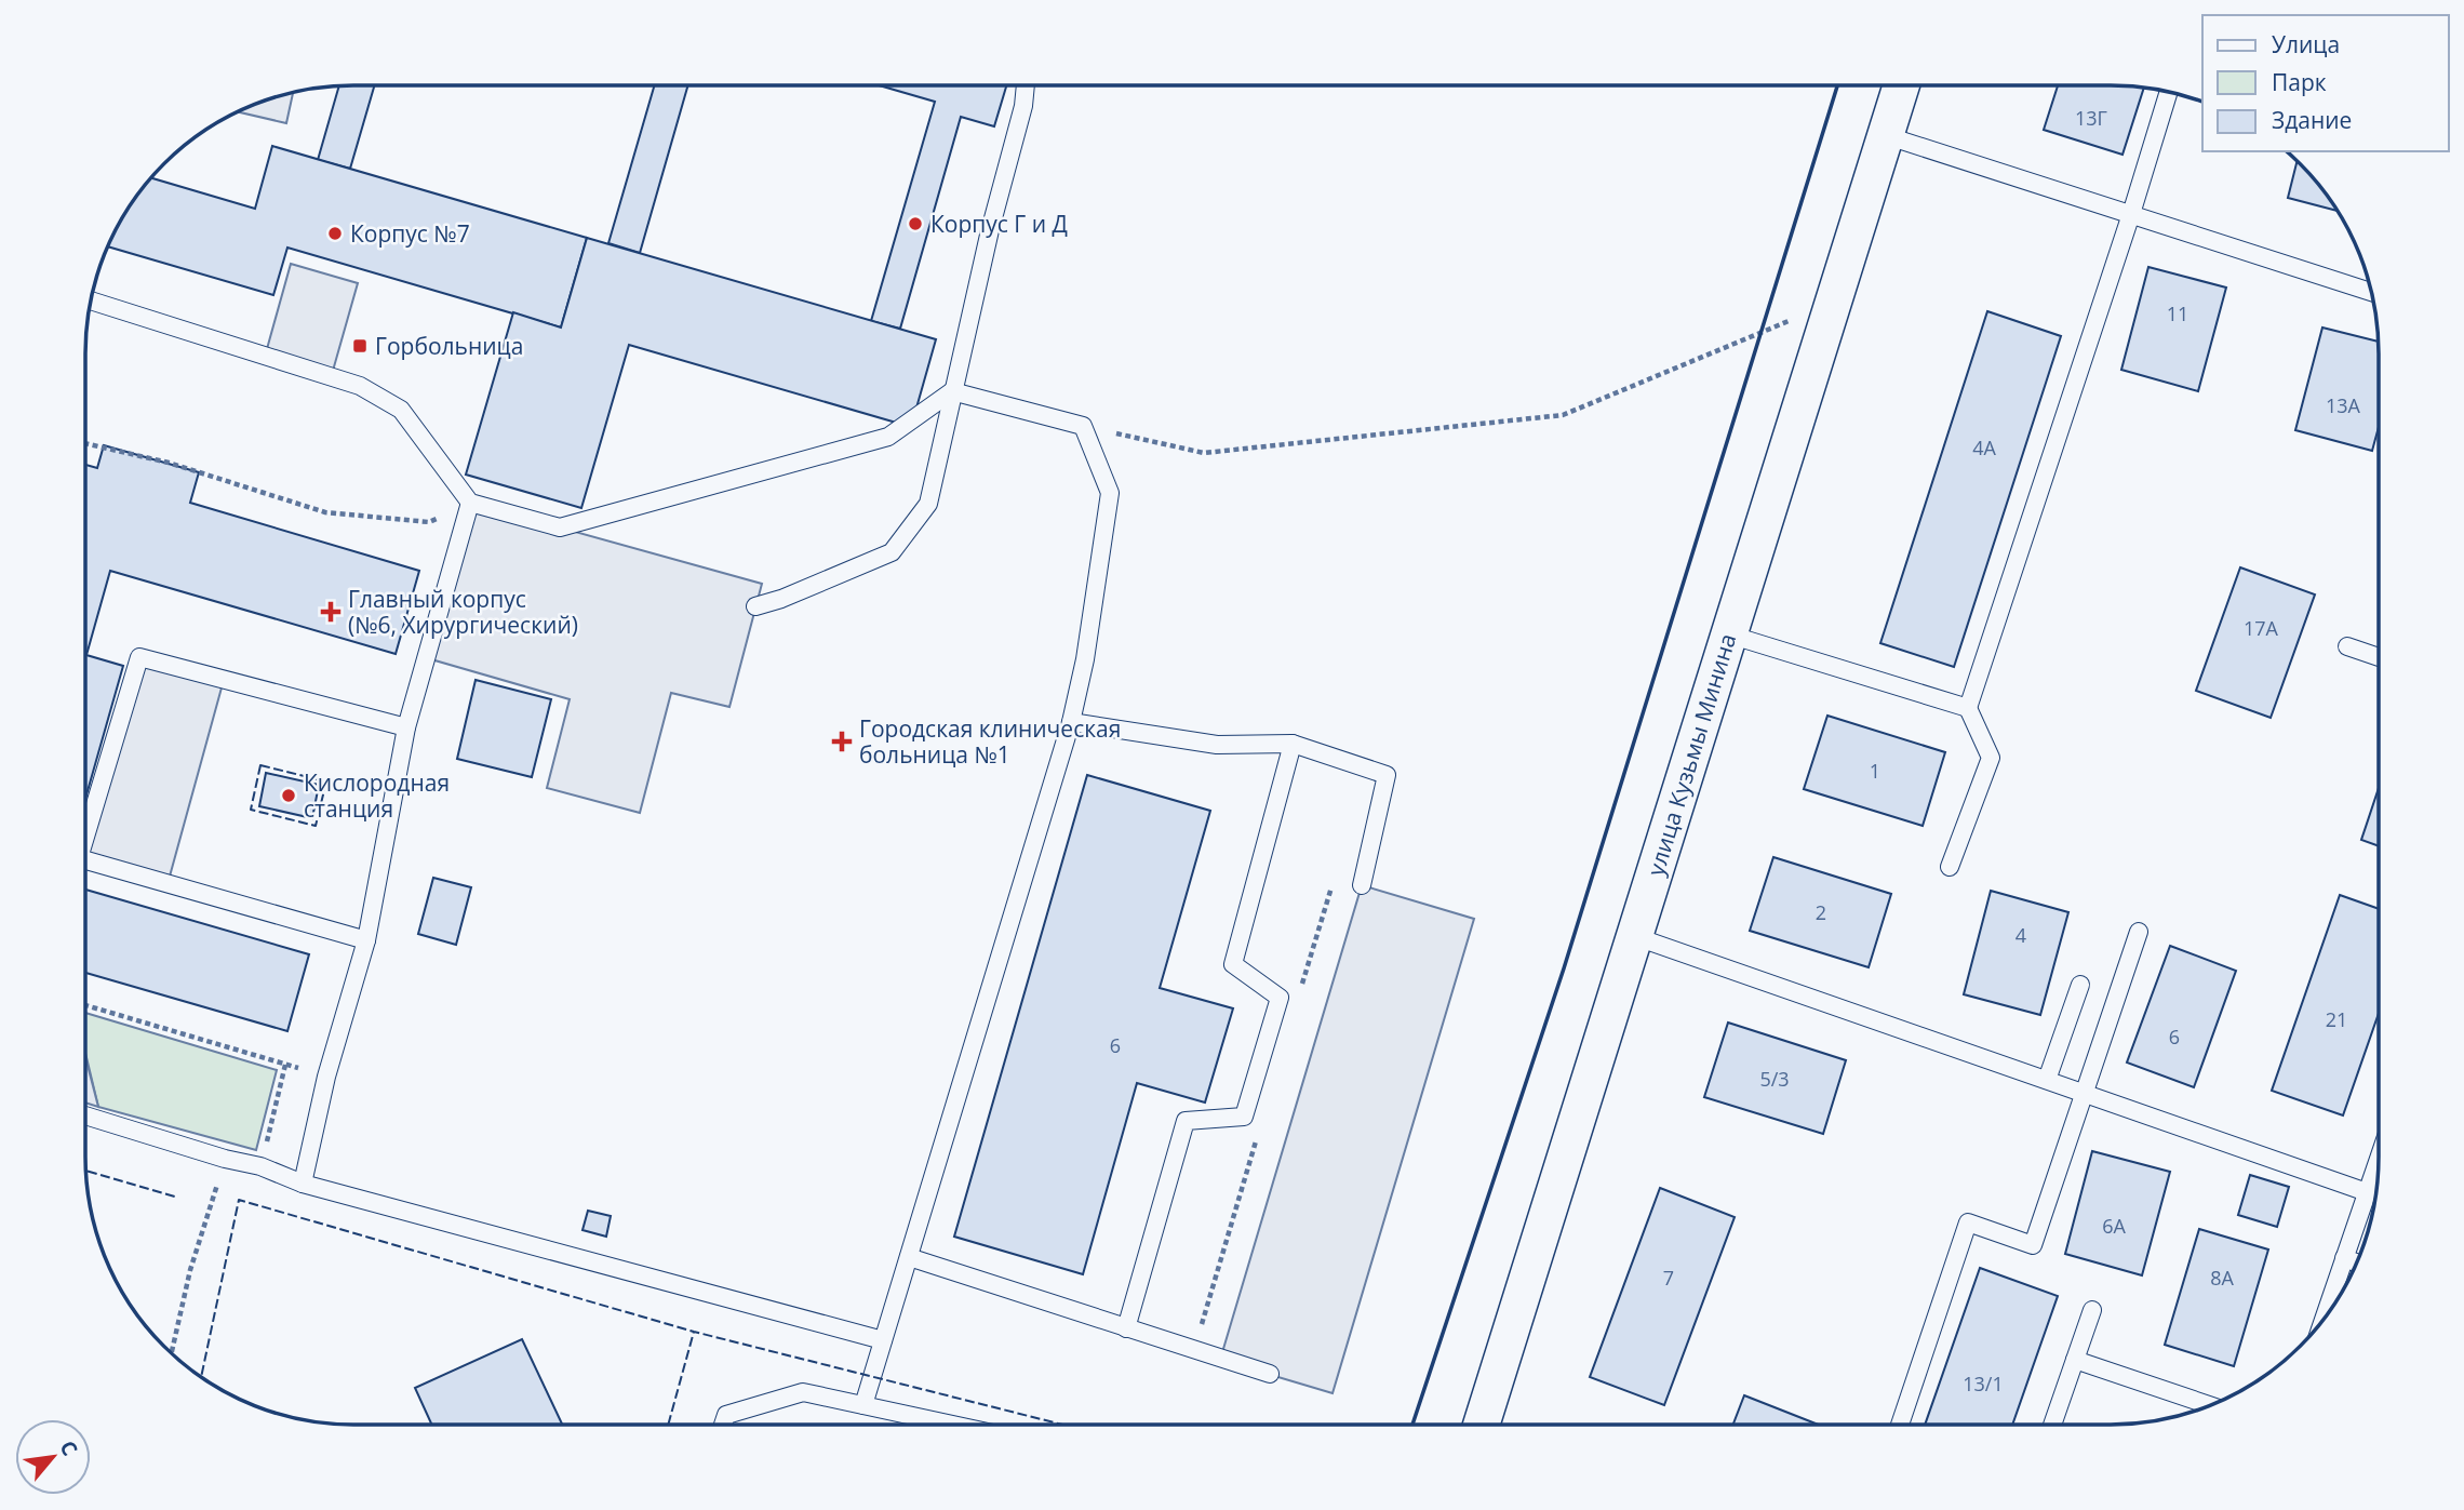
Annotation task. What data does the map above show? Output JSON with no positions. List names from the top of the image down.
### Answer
{
  "streets": {
    "street": ["улица Кузьмы Минина"]
  },
  "places": {
    "other": ["Корпус Г и Д", "Корпус №7", "Кислородная станция"],
    "transit": ["Горбольница"],
    "health": ["Главный корпус (№6, Хирургический)", "Городская клиническая больница №1"]
  },
  "house_numbers": [
    "13Г",
    "11",
    "13А",
    "4А",
    "17А",
    "1",
    "2",
    "4",
    "21",
    "6",
    "6",
    "5/3",
    "6А",
    "7",
    "8А",
    "13/1"
  ],
  "legend": ["Улица", "Парк", "Здание"],
  "north": "top right"
}
